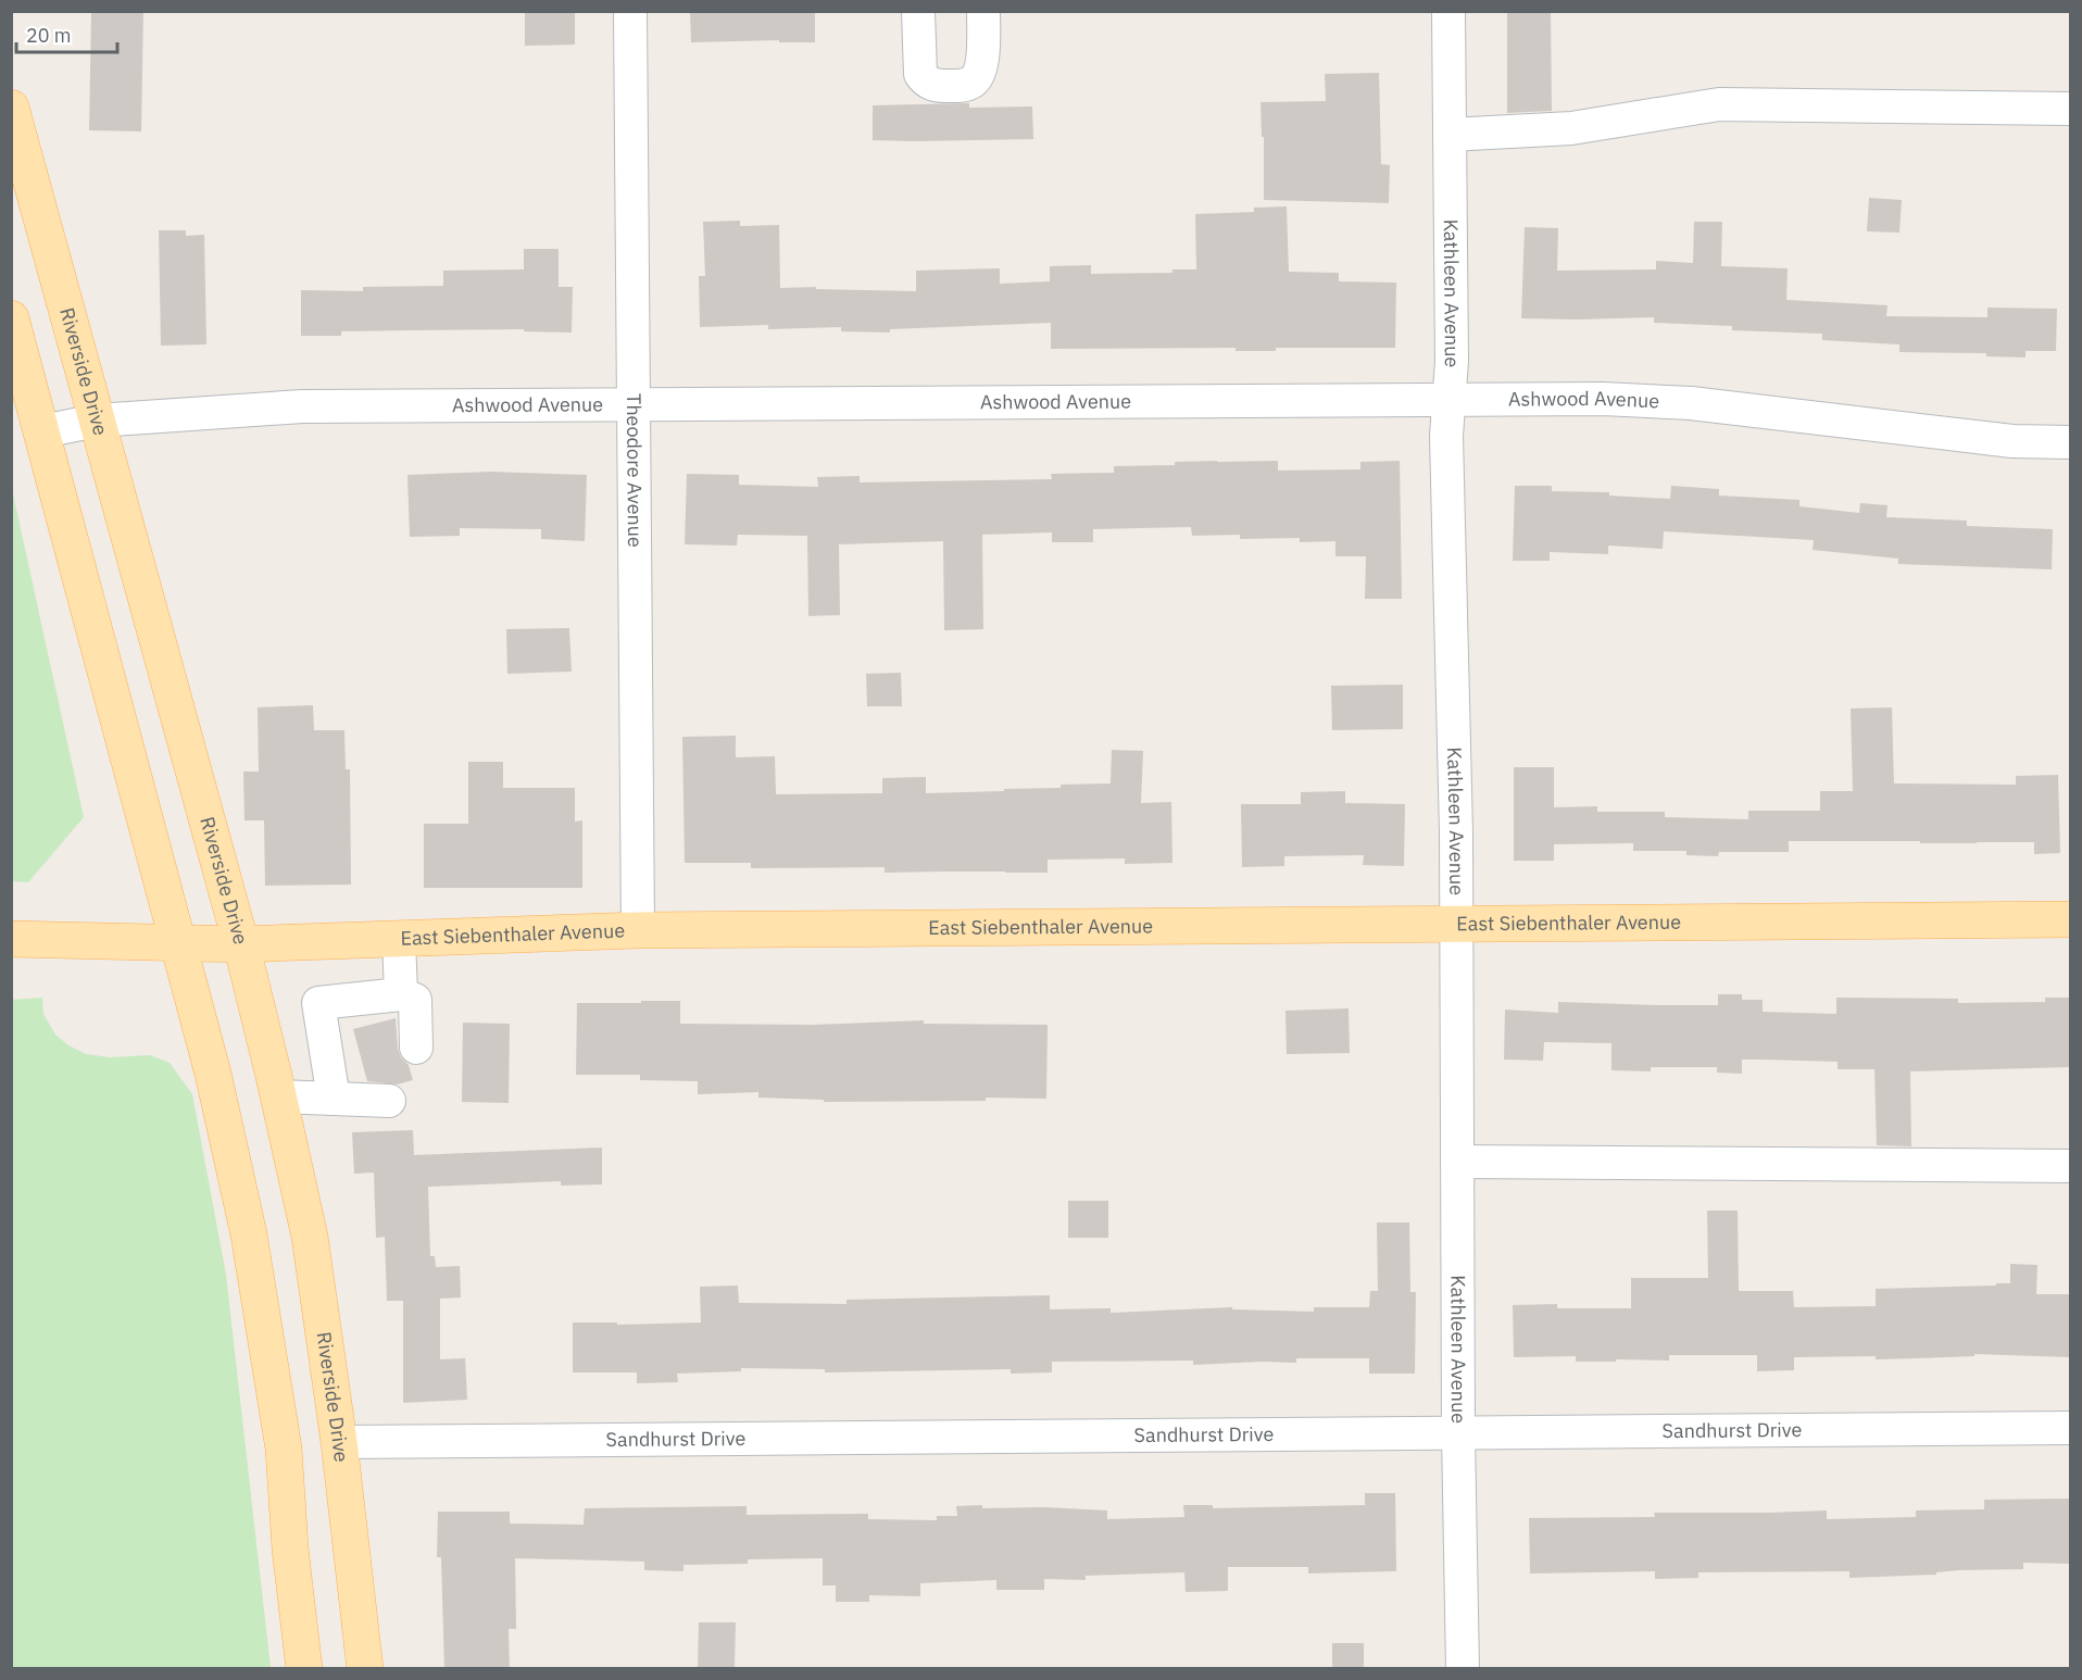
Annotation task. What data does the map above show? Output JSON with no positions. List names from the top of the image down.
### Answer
{
  "streets": {
    "main road": ["Riverside Drive", "East Siebenthaler Avenue"],
    "street": [
      "Kathleen Avenue",
      "Ashwood Avenue",
      "Theodore Avenue",
      "Sandhurst Drive"
    ]
  },
  "crossings": [
    ["Kathleen Avenue", "Ashwood Avenue"],
    ["Kathleen Avenue", "East Siebenthaler Avenue"],
    ["Kathleen Avenue", "Sandhurst Drive"],
    ["Riverside Drive", "Ashwood Avenue"],
    ["Riverside Drive", "East Siebenthaler Avenue"],
    ["Riverside Drive", "Sandhurst Drive"],
    ["Ashwood Avenue", "Theodore Avenue"],
    ["Theodore Avenue", "East Siebenthaler Avenue"]
  ],
  "scale_bar": "20 m"
}
